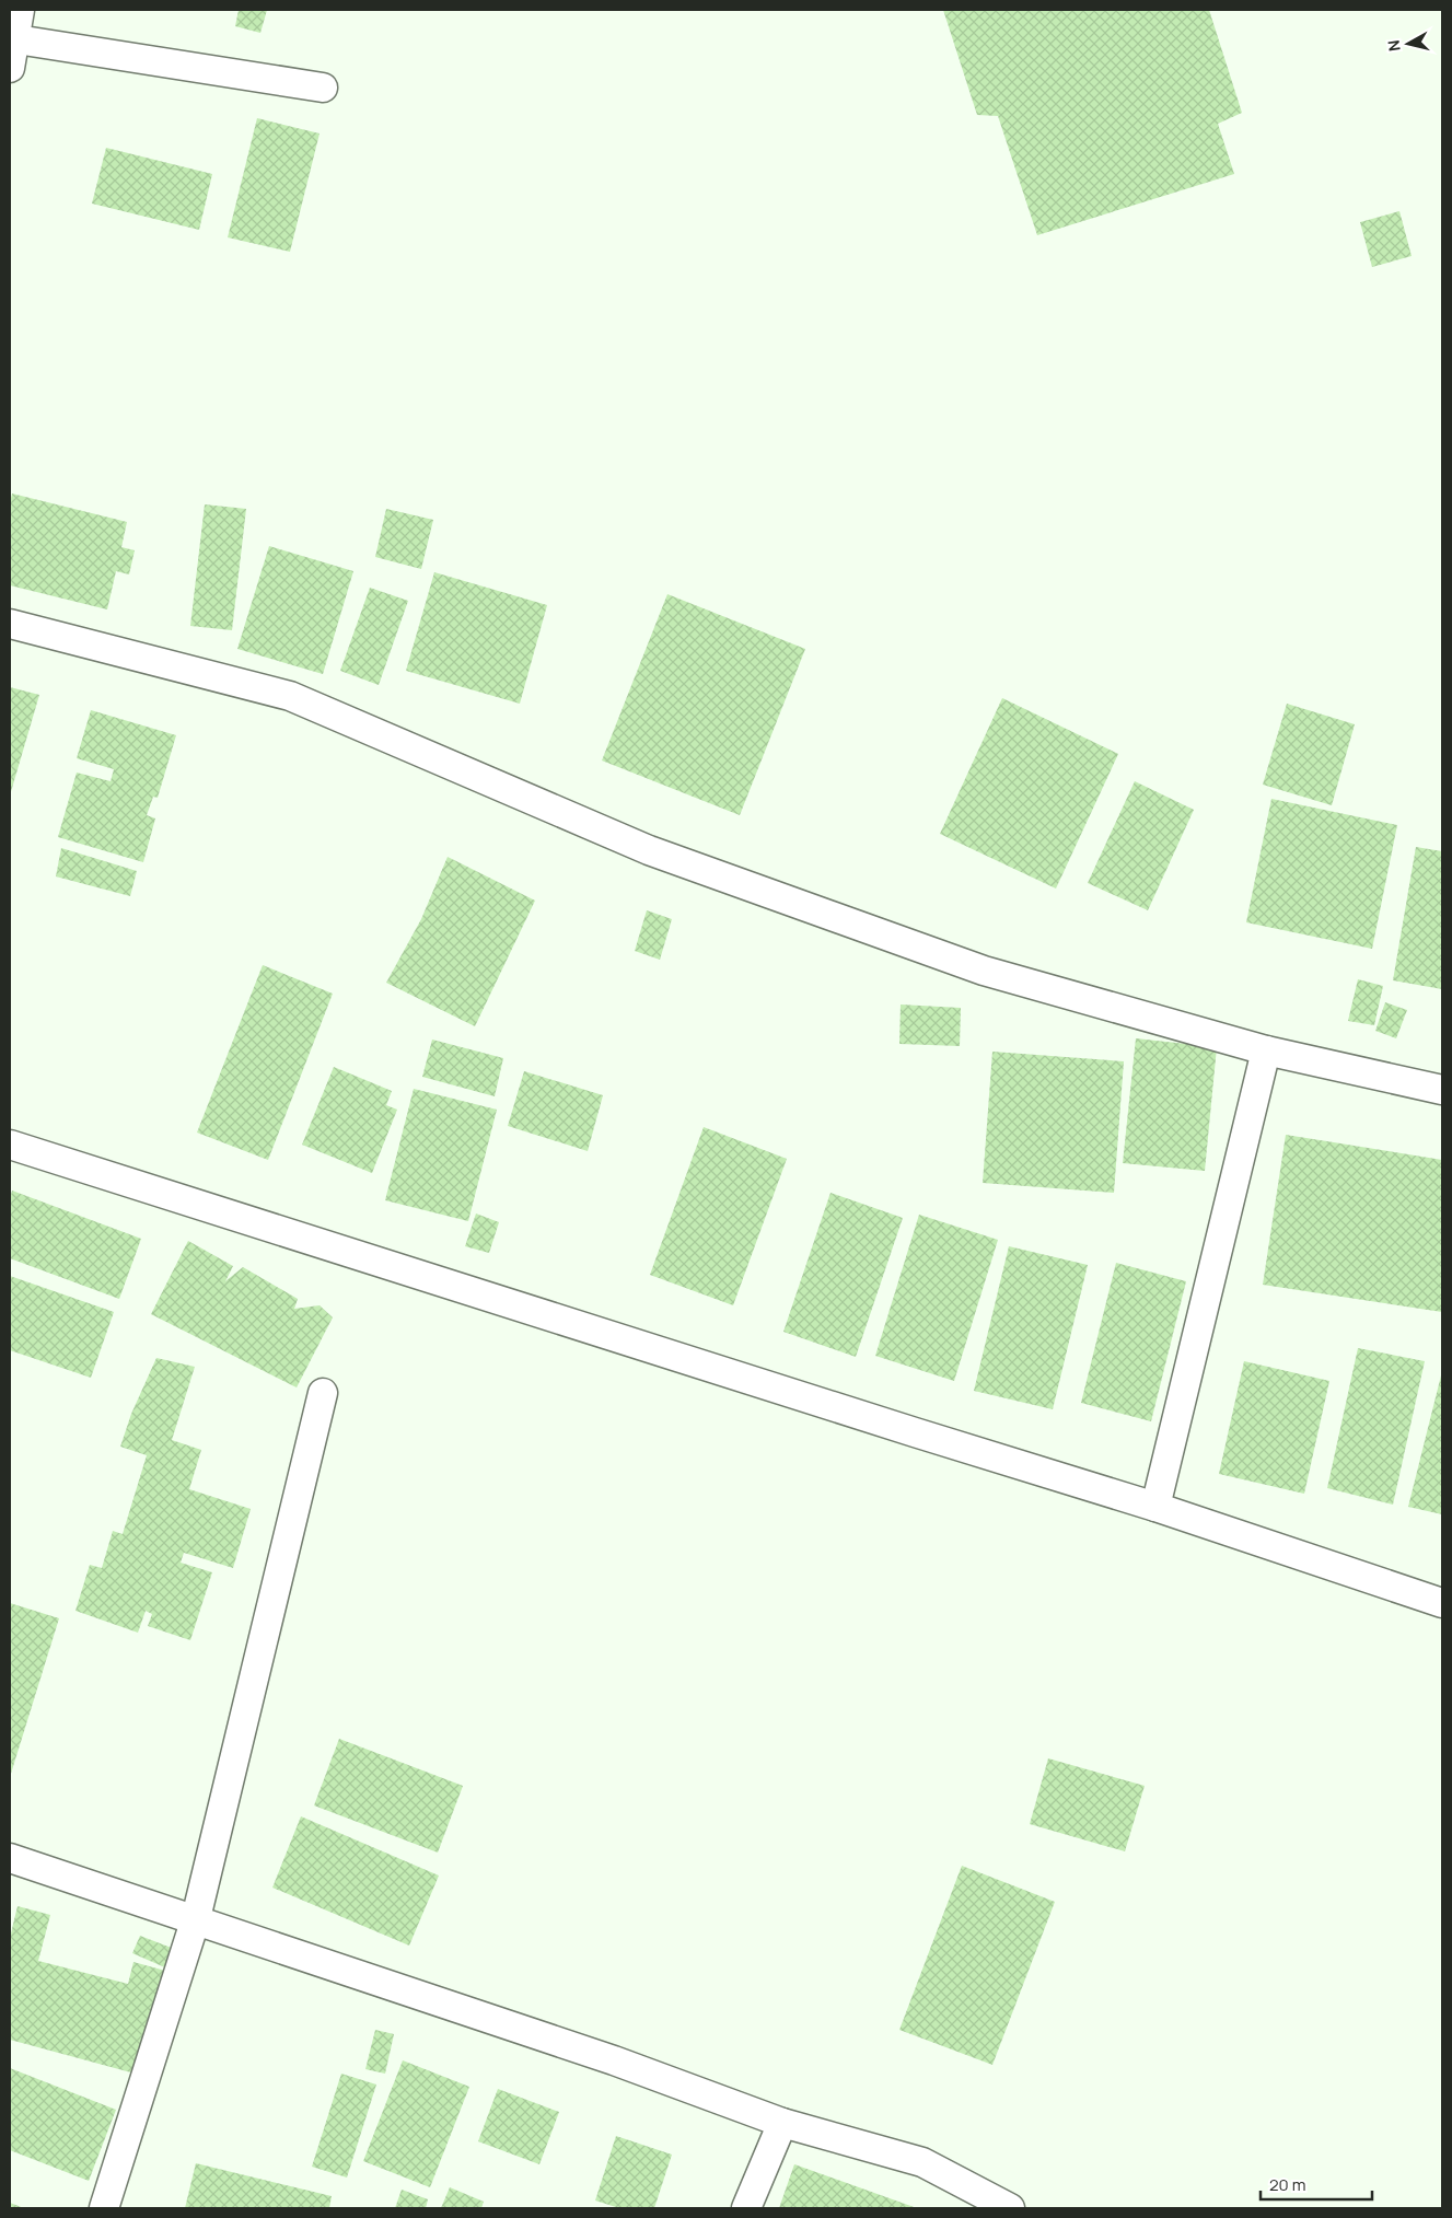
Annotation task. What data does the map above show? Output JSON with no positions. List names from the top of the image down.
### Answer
{
  "scale_bar": "20 m",
  "north": "left"
}
